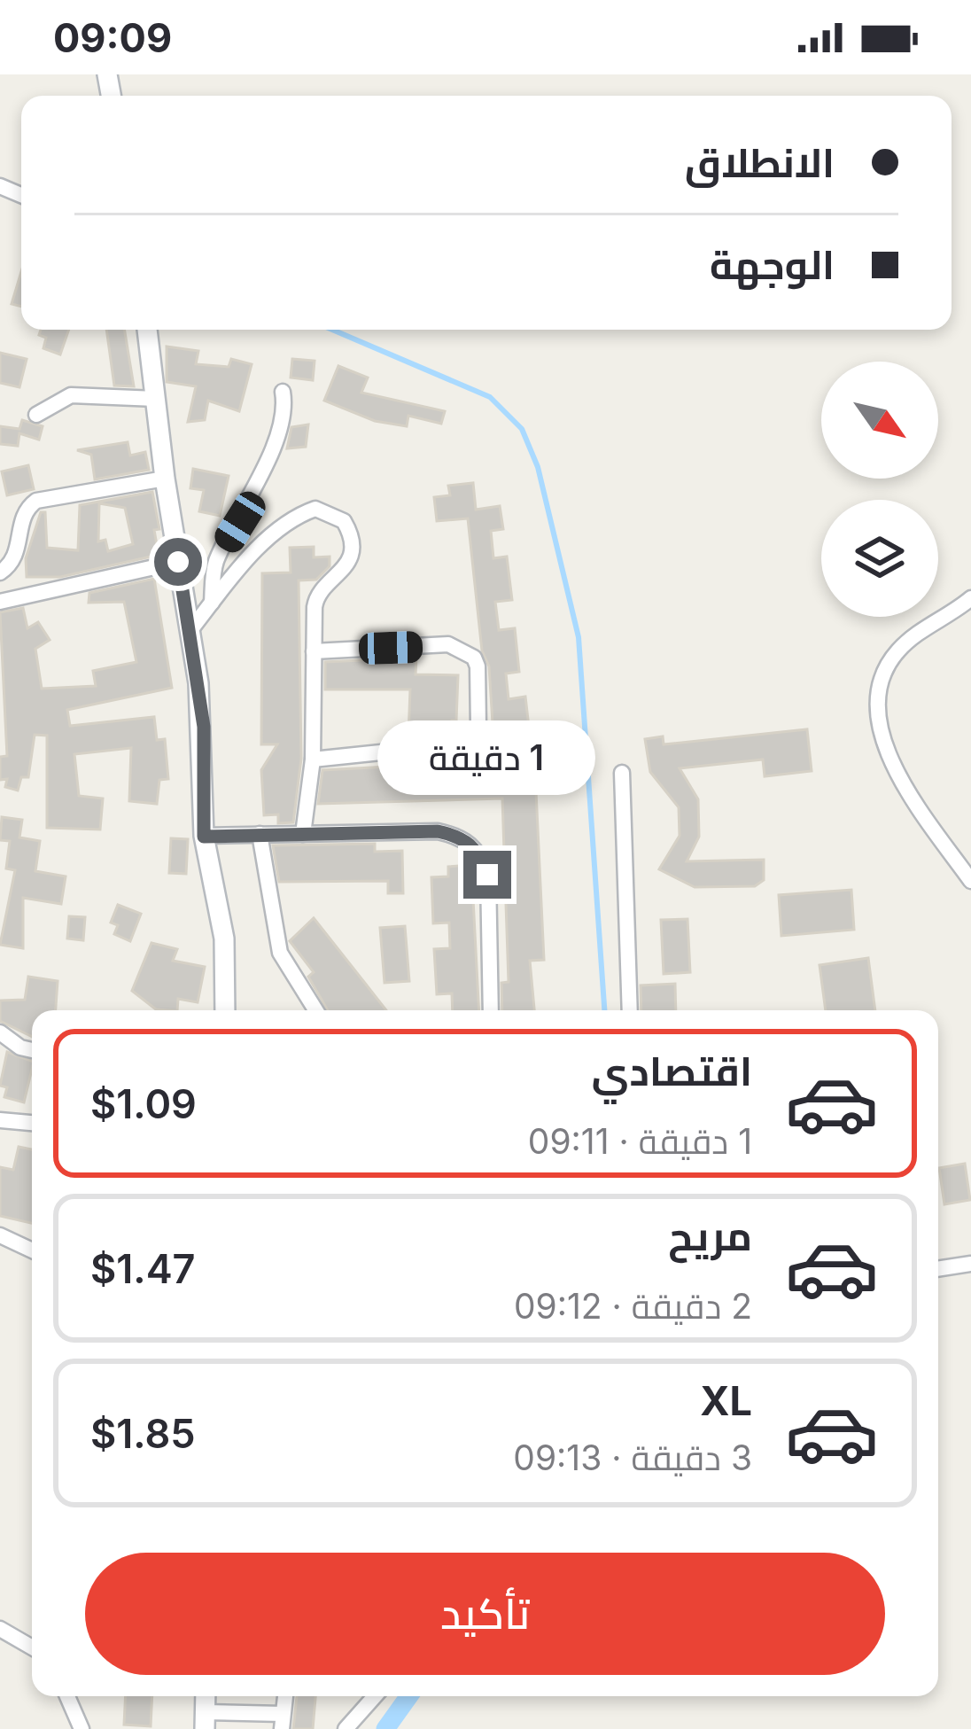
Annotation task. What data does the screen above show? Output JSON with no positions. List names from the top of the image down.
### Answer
{
  "north": "bottom right",
  "page": {
    "status": "09:09",
    "banner": ["الانطلاق", "الوجهة"],
    "bubble": "1 دقيقة",
    "list": [
      {
        "name": "اقتصادي",
        "note": "1 دقيقة · 09:11",
        "value": "$1.09"
      },
      {
        "name": "مريح",
        "note": "2 دقيقة · 09:12",
        "value": "$1.47"
      },
      {
        "name": "XL",
        "note": "3 دقيقة · 09:13",
        "value": "$1.85"
      }
    ],
    "buttons": "تأكيد"
  }
}
